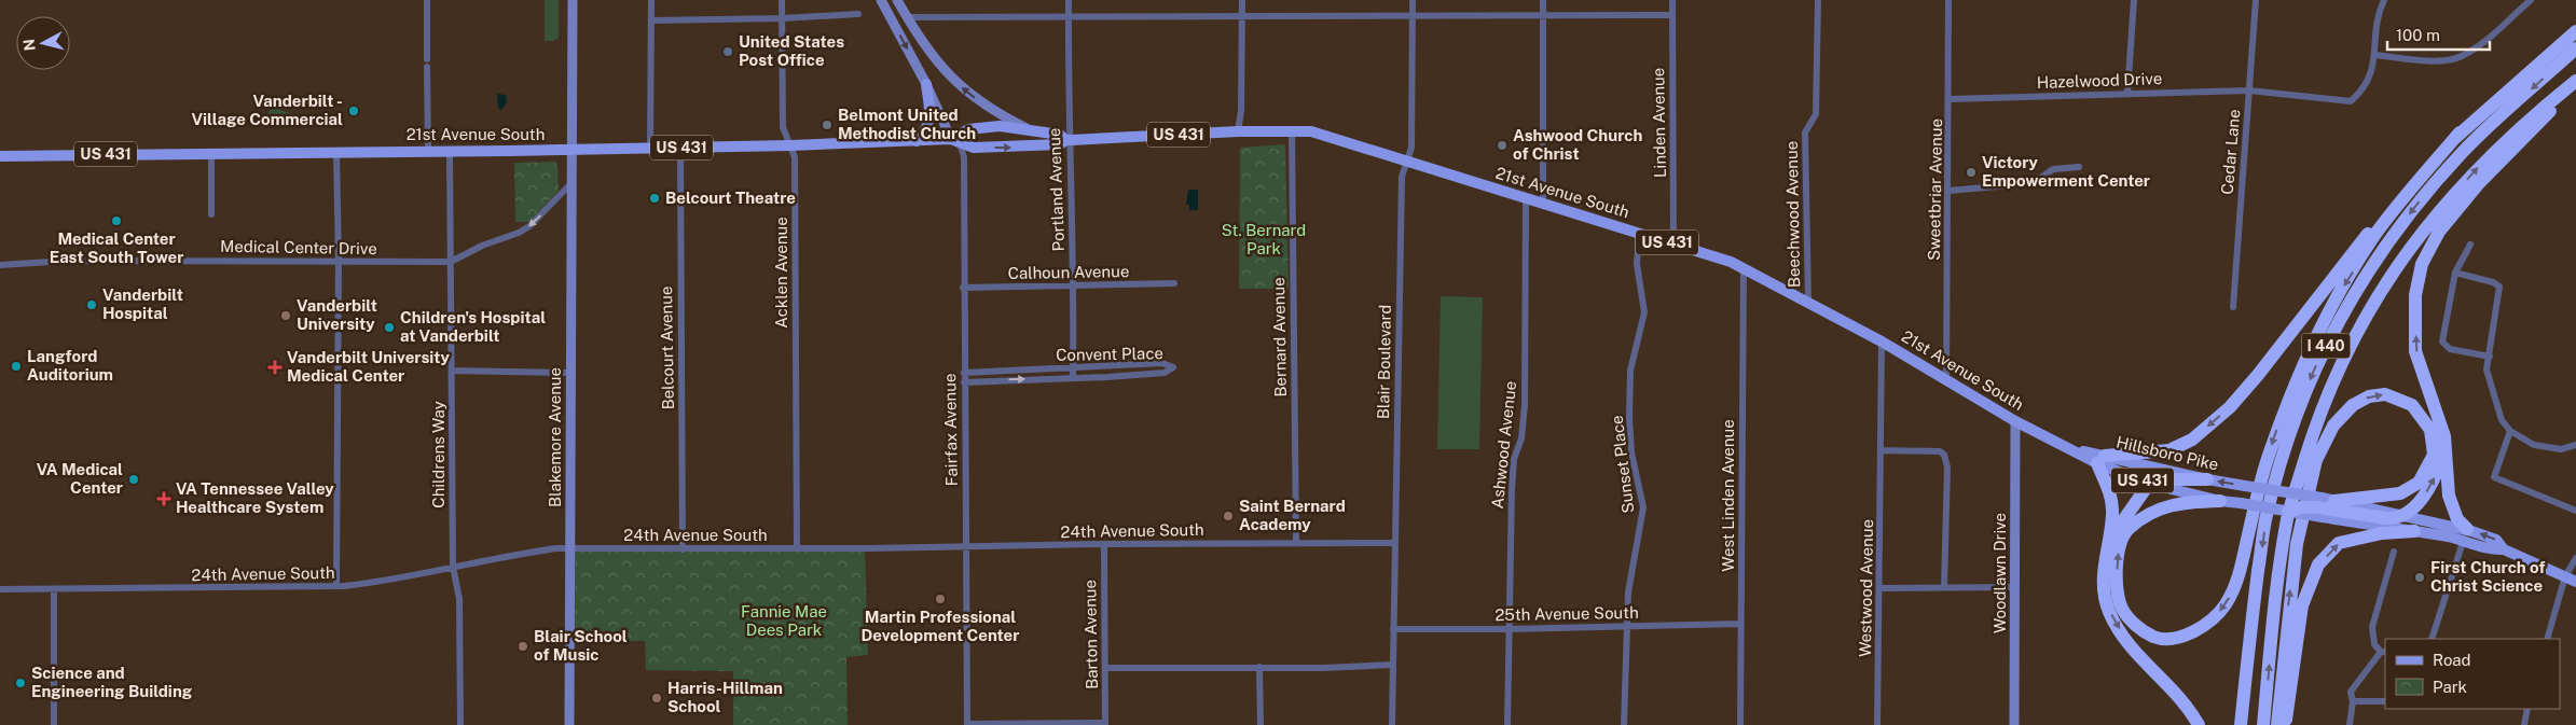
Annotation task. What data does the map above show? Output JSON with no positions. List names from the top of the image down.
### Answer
{
  "streets": {
    "highway": ["I 440"],
    "main road": [
      "21st Avenue South",
      "US 431",
      "Blakemore Avenue",
      "Hillsboro Pike",
      "Woodlawn Drive"
    ],
    "street": [
      "Hazelwood Drive",
      "Linden Avenue",
      "Cedar Lane",
      "Portland Avenue",
      "Sweetbriar Avenue",
      "Beechwood Avenue",
      "Medical Center Drive",
      "Acklen Avenue",
      "Calhoun Avenue",
      "Bernard Avenue",
      "Belcourt Avenue",
      "Convent Place",
      "Blair Boulevard",
      "Fairfax Avenue",
      "Ashwood Avenue",
      "Childrens Way",
      "Sunset Place",
      "West Linden Avenue",
      "24th Avenue South",
      "Westwood Avenue",
      "25th Avenue South",
      "Barton Avenue"
    ]
  },
  "crossings": [
    ["Hazelwood Drive", "Cedar Lane"],
    ["Hazelwood Drive", "Sweetbriar Avenue"],
    ["Linden Avenue", "21st Avenue South"],
    ["21st Avenue South", "Portland Avenue"],
    ["21st Avenue South", "Sweetbriar Avenue"],
    ["21st Avenue South", "Beechwood Avenue"],
    ["21st Avenue South", "Acklen Avenue"],
    ["21st Avenue South", "Bernard Avenue"],
    ["21st Avenue South", "Belcourt Avenue"],
    ["21st Avenue South", "Blair Boulevard"],
    ["21st Avenue South", "Fairfax Avenue"],
    ["21st Avenue South", "Blakemore Avenue"],
    ["21st Avenue South", "Ashwood Avenue"],
    ["21st Avenue South", "Hillsboro Pike"],
    ["21st Avenue South", "Childrens Way"],
    ["21st Avenue South", "Sunset Place"],
    ["21st Avenue South", "West Linden Avenue"],
    ["21st Avenue South", "Woodlawn Drive"],
    ["21st Avenue South", "Westwood Avenue"],
    ["Portland Avenue", "Calhoun Avenue"],
    ["Portland Avenue", "Convent Place"],
    ["Medical Center Drive", "Blakemore Avenue"],
    ["Medical Center Drive", "Childrens Way"],
    ["Acklen Avenue", "24th Avenue South"],
    ["Calhoun Avenue", "Fairfax Avenue"],
    ["Bernard Avenue", "24th Avenue South"],
    ["Belcourt Avenue", "24th Avenue South"],
    ["Convent Place", "Fairfax Avenue"],
    ["Blair Boulevard", "24th Avenue South"],
    ["Blair Boulevard", "25th Avenue South"],
    ["Fairfax Avenue", "24th Avenue South"],
    ["Blakemore Avenue", "24th Avenue South"],
    ["Ashwood Avenue", "25th Avenue South"],
    ["Childrens Way", "24th Avenue South"],
    ["Sunset Place", "25th Avenue South"],
    ["West Linden Avenue", "25th Avenue South"],
    ["24th Avenue South", "Barton Avenue"]
  ],
  "parks": ["St. Bernard Park", "Fannie Mae Dees Park"],
  "places": {
    "other": [
      "United States Post Office",
      "Vanderbilt - Village Commercial",
      "Belmont United Methodist Church",
      "Ashwood Church of Christ",
      "Victory Empowerment Center",
      "Belcourt Theatre",
      "Medical Center East South Tower",
      "Vanderbilt Hospital",
      "Vanderbilt University",
      "Children's Hospital at Vanderbilt",
      "Langford Auditorium",
      "VA Medical Center",
      "Saint Bernard Academy",
      "First Church of Christ Science",
      "Martin Professional Development Center",
      "Blair School of Music",
      "Science and Engineering Building",
      "Harris-Hillman School"
    ],
    "health": ["Vanderbilt University Medical Center", "VA Tennessee Valley Healthcare System"]
  },
  "legend": ["Road", "Park"],
  "scale_bar": "100 m",
  "north": "left"
}
